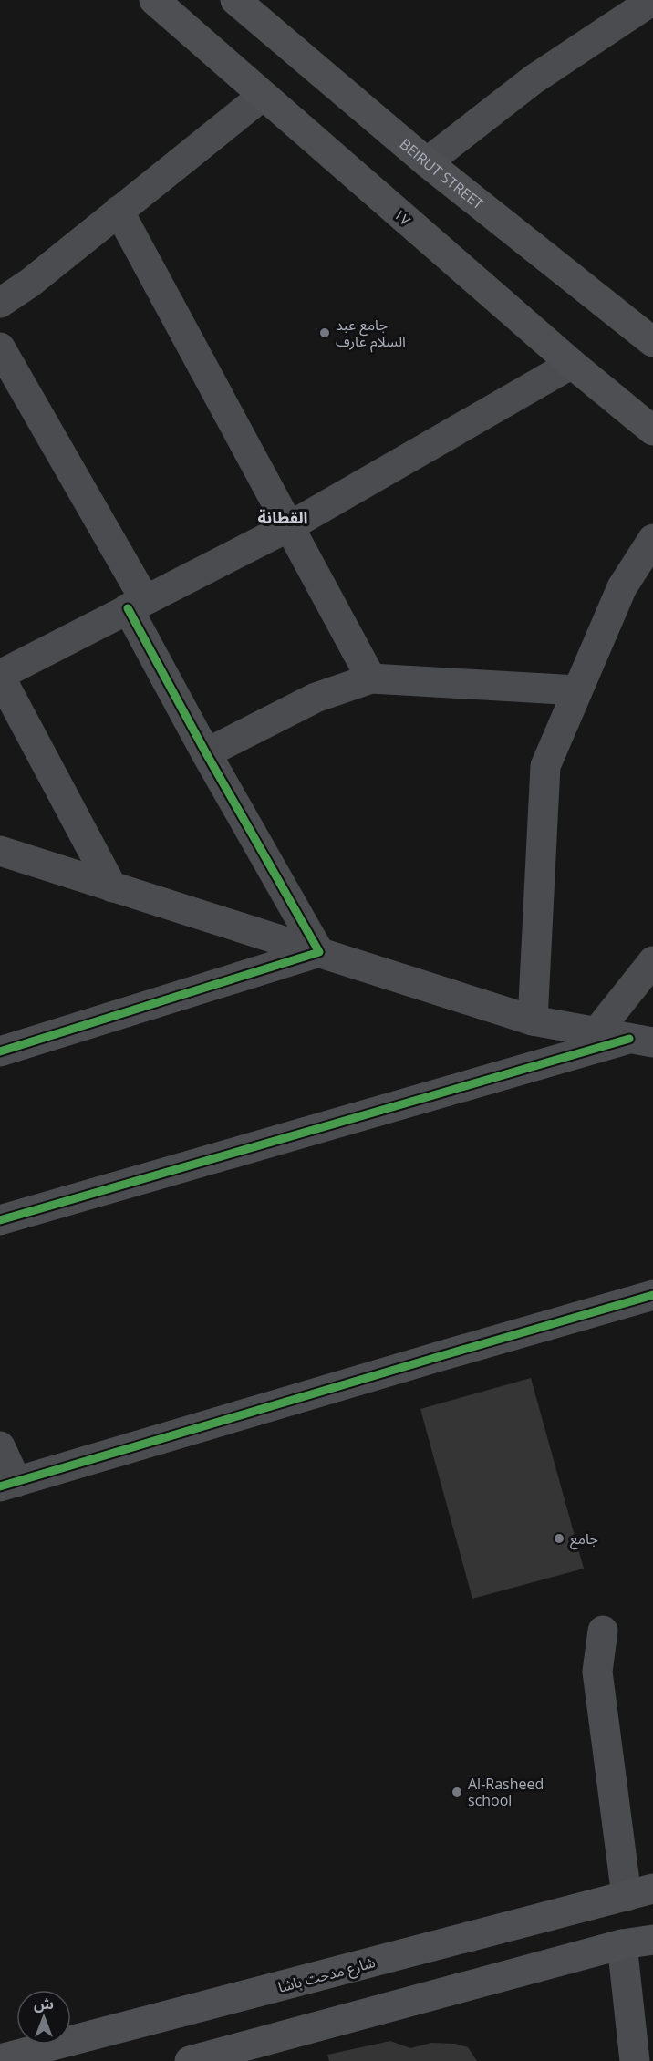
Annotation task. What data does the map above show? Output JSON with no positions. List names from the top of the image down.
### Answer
{
  "streets": {
    "main road": ["BEIRUT STREET", "١٧", "شارع مدحت باشا"]
  },
  "districts": ["القطانة"],
  "places": ["جامع عبد السلام عارف", "جامع", "Al-Rasheed school"],
  "north": "top"
}
